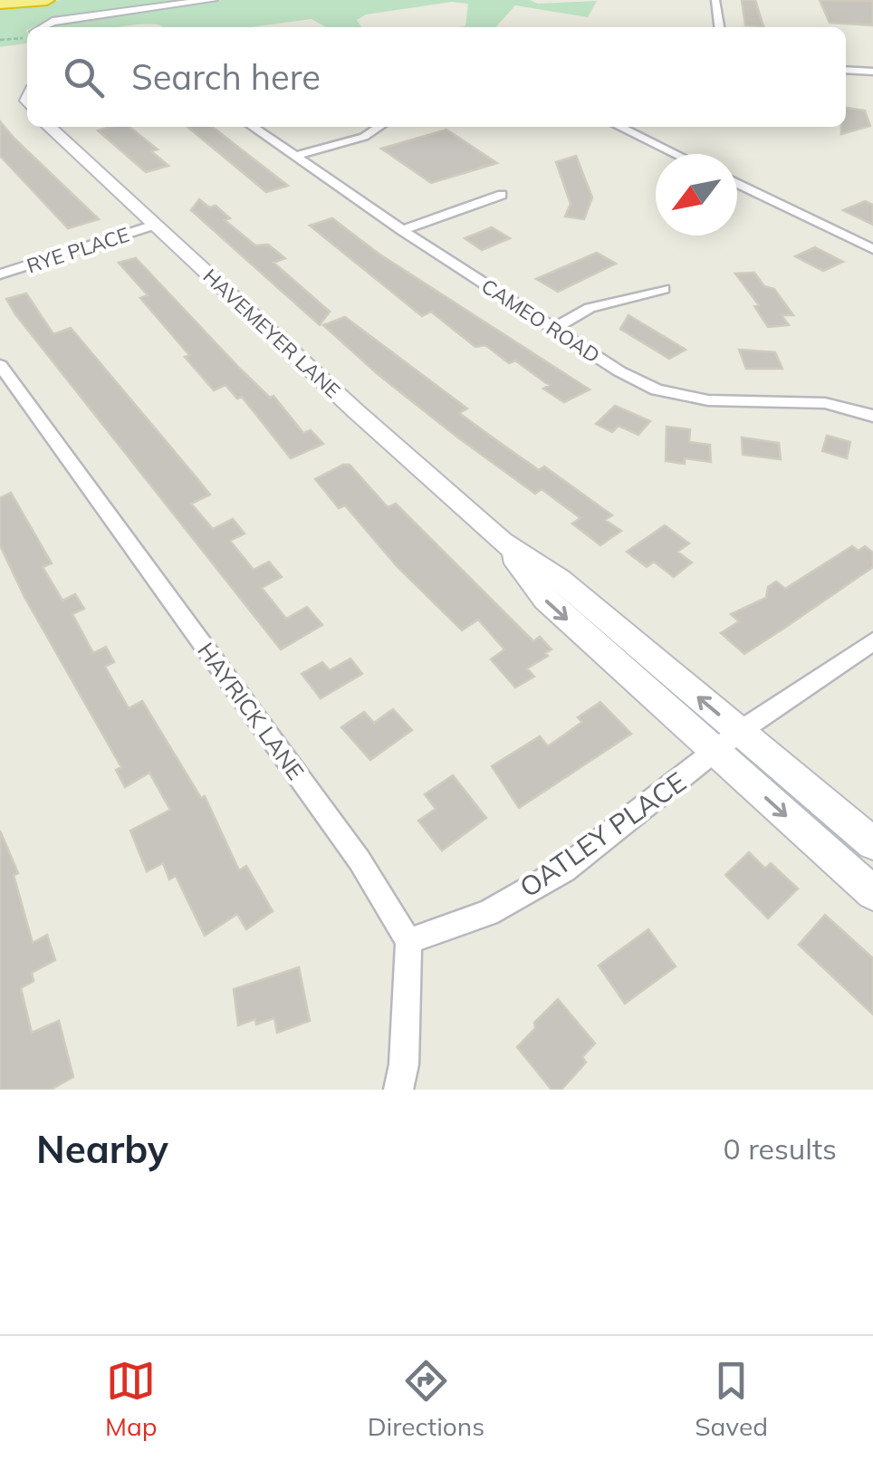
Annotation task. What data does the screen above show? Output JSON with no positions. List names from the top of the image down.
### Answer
{
  "streets": {
    "street": [
      "RYE PLACE",
      "CAMEO ROAD",
      "HAVEMEYER LANE",
      "HAYRICK LANE",
      "OATLEY PLACE"
    ]
  },
  "crossings": [
    ["RYE PLACE", "HAVEMEYER LANE"],
    ["HAVEMEYER LANE", "OATLEY PLACE"],
    ["HAYRICK LANE", "OATLEY PLACE"]
  ],
  "north": "bottom left",
  "page": {
    "search": "Search here",
    "heading": ["Nearby", "0 results"],
    "nav": ["Map", "Directions", "Saved"]
  }
}
